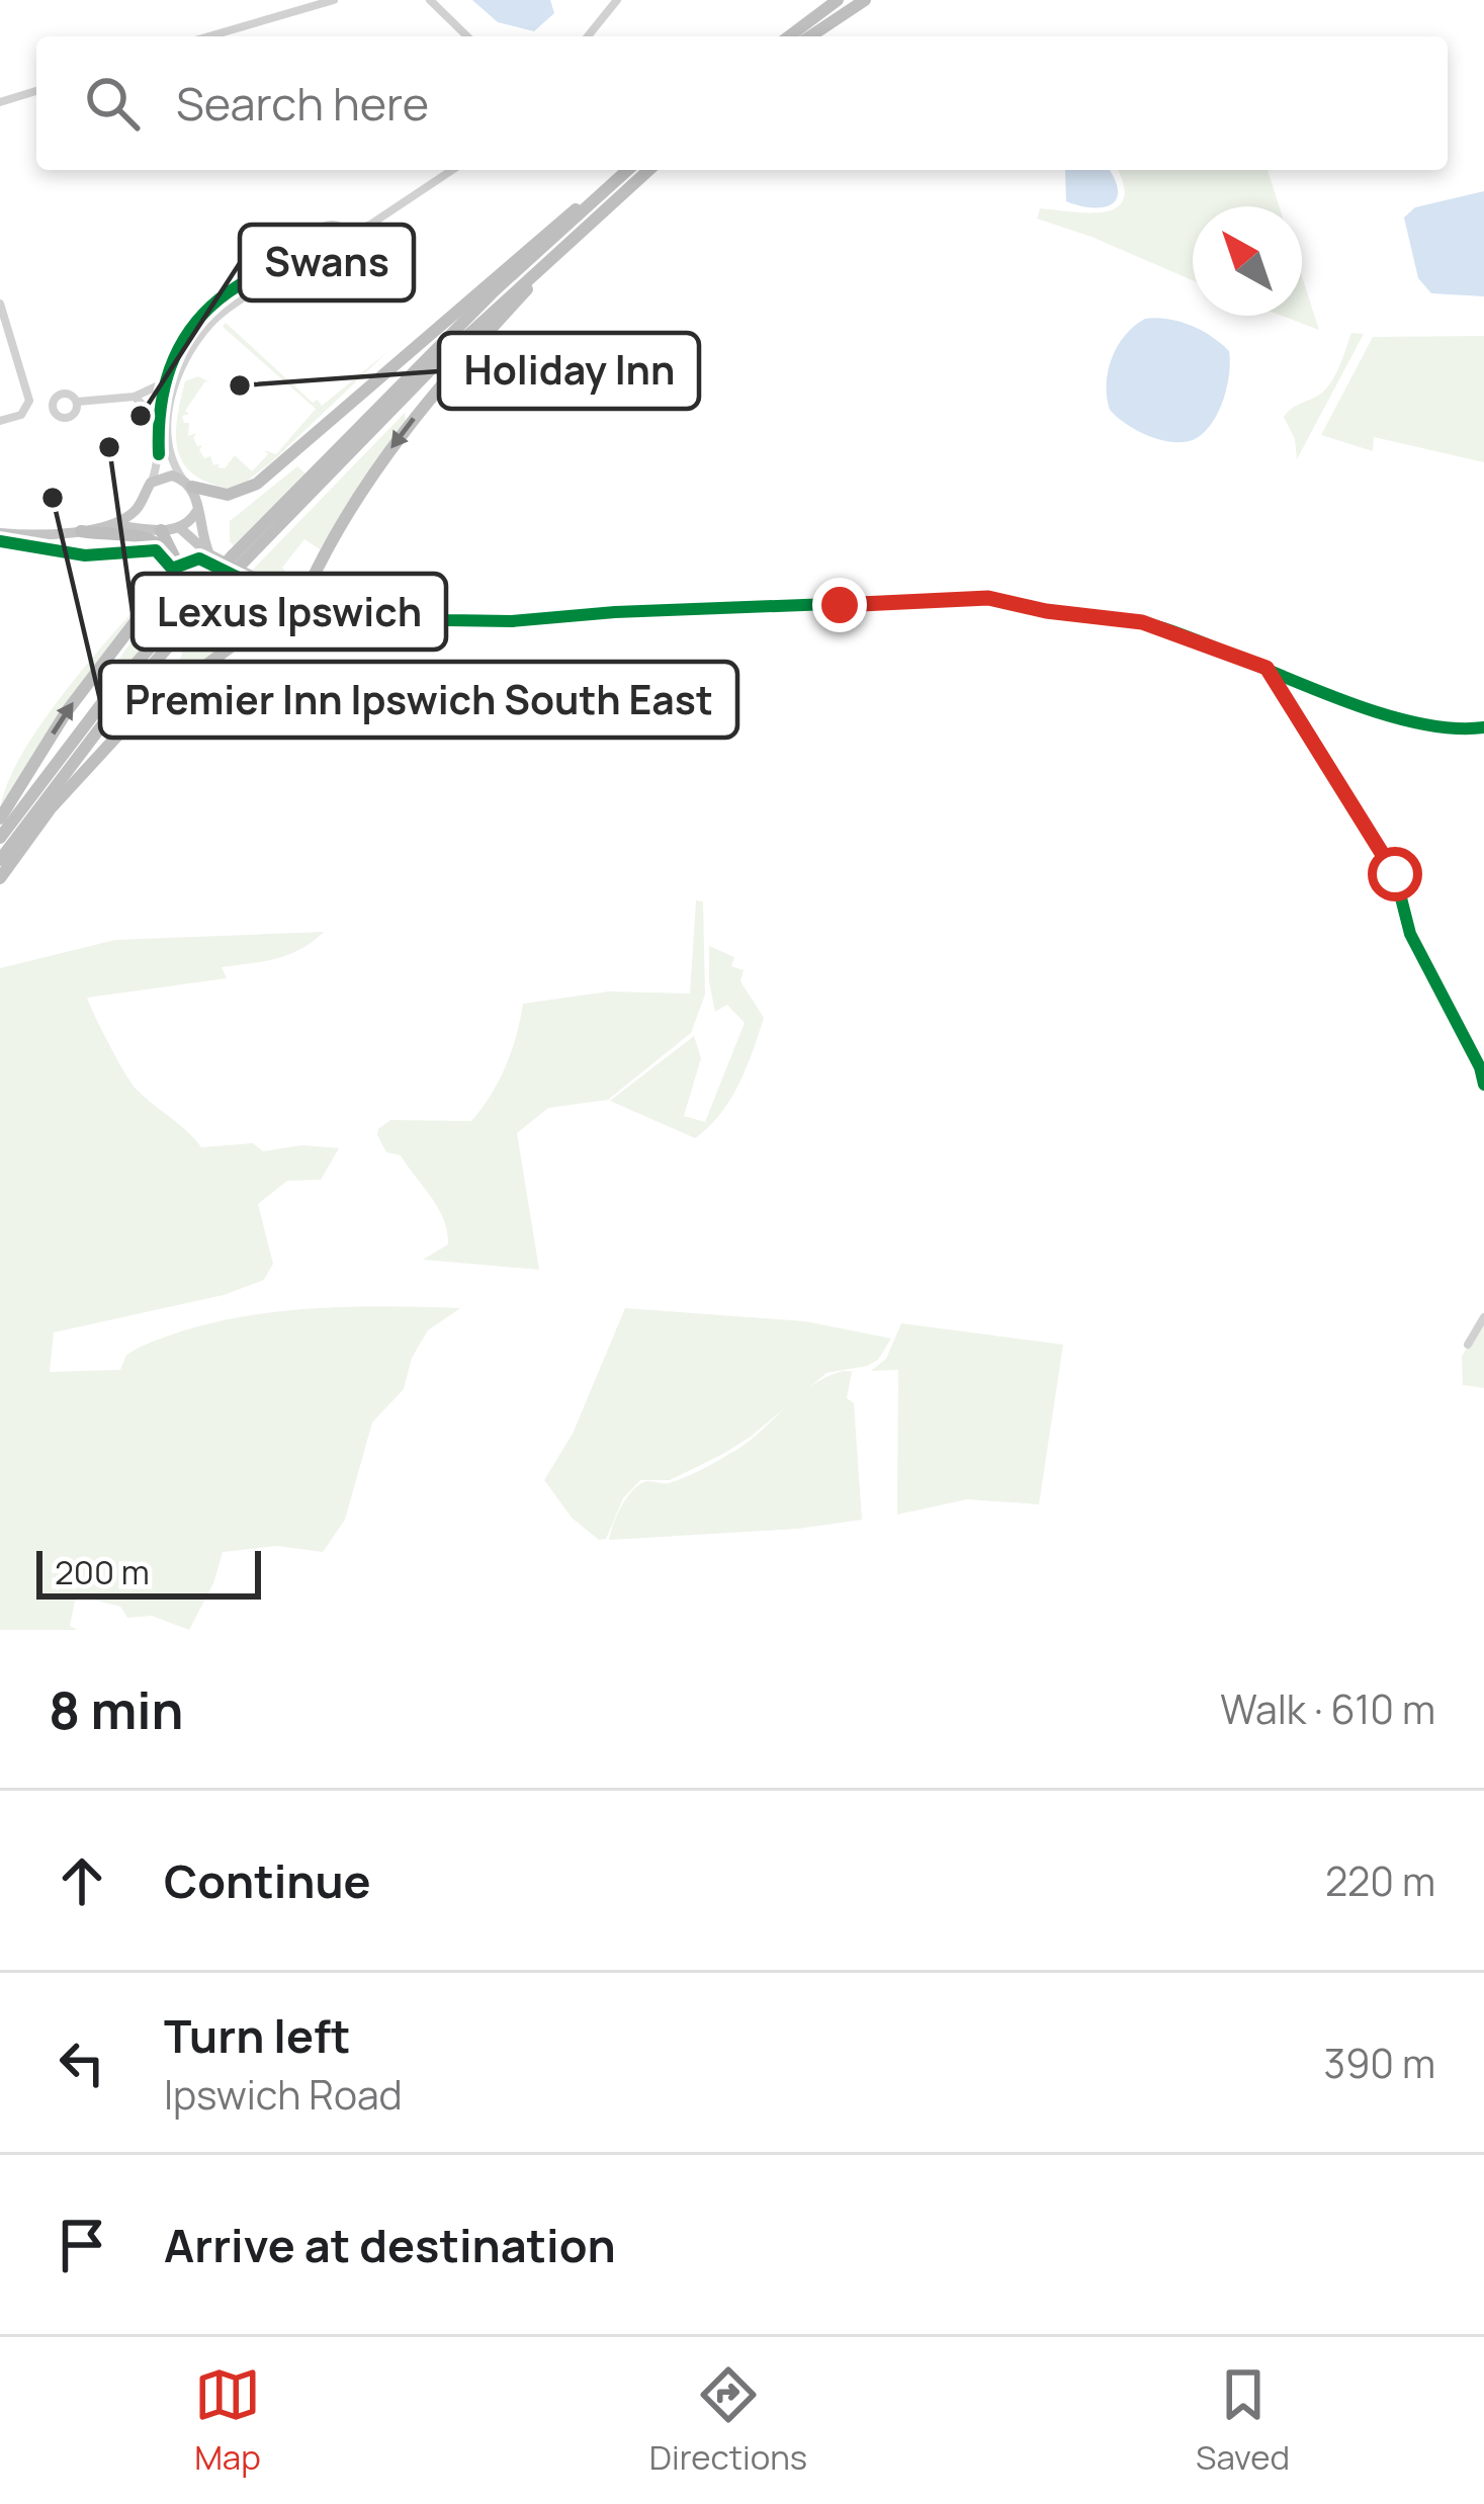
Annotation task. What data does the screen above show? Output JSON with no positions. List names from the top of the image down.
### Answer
{
  "places": [
    "Holiday Inn",
    "Swans",
    "Lexus Ipswich",
    "Premier Inn Ipswich South East"
  ],
  "scale_bar": "200 m",
  "north": "top left",
  "page": {
    "search": "Search here",
    "scale": "200 m",
    "heading": ["8 min", "Walk · 610 m"],
    "list": [
      ["Continue", "220 m"],
      ["Turn left", "Ipswich Road", "390 m"],
      "Arrive at destination"
    ],
    "nav": ["Map", "Directions", "Saved"]
  }
}
